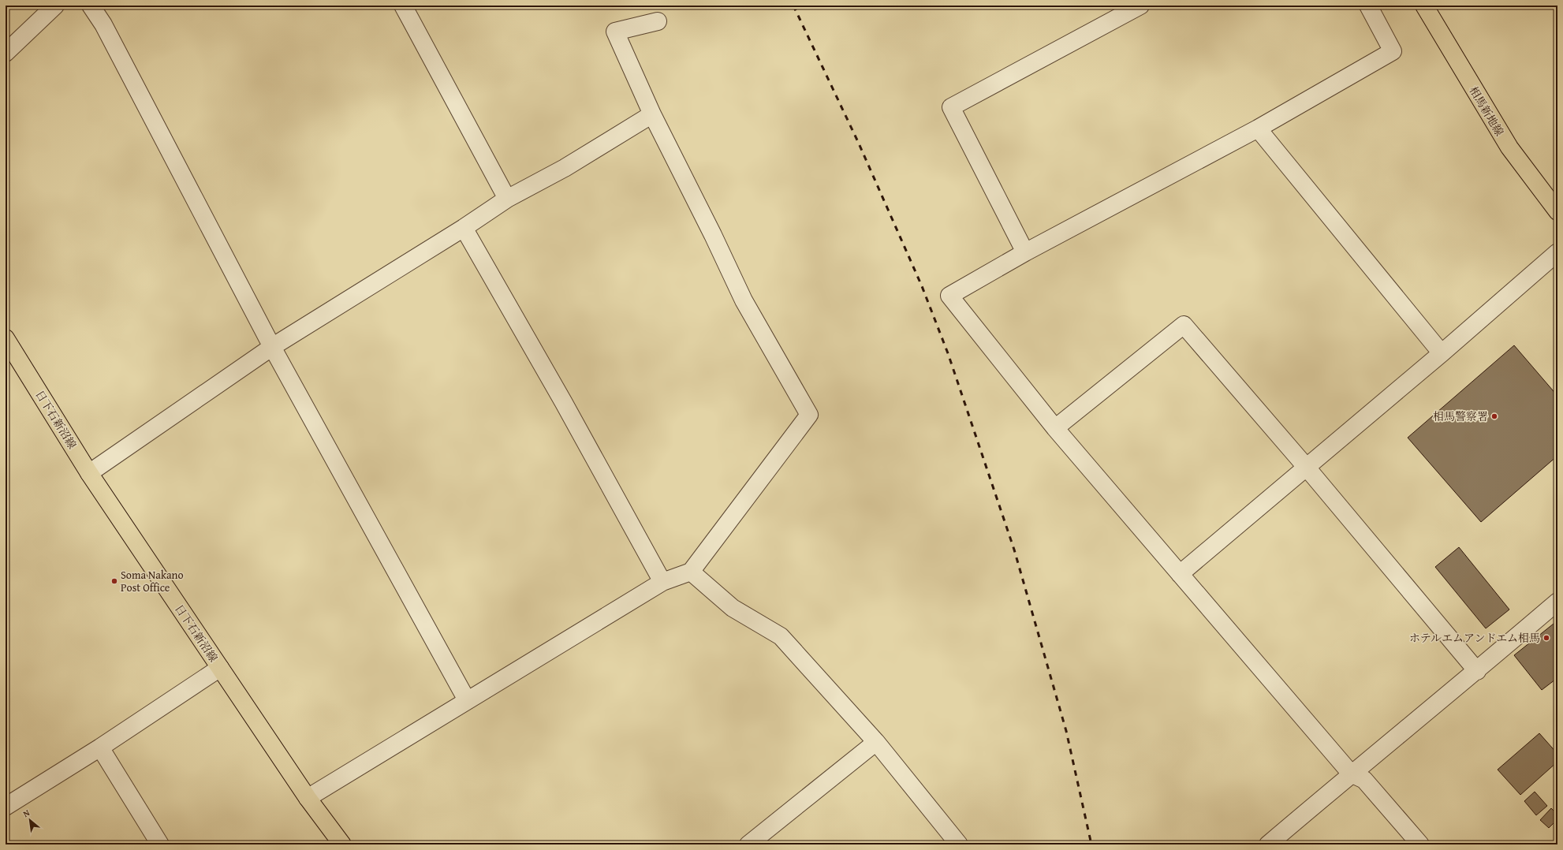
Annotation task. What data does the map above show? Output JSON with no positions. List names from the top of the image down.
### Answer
{
  "streets": {
    "main road": ["相馬新地線", "日下石新沼線"]
  },
  "places": ["相馬警察署", "Soma Nakano Post Office", "ホテルエムアンドエム相馬"],
  "north": "top left"
}
